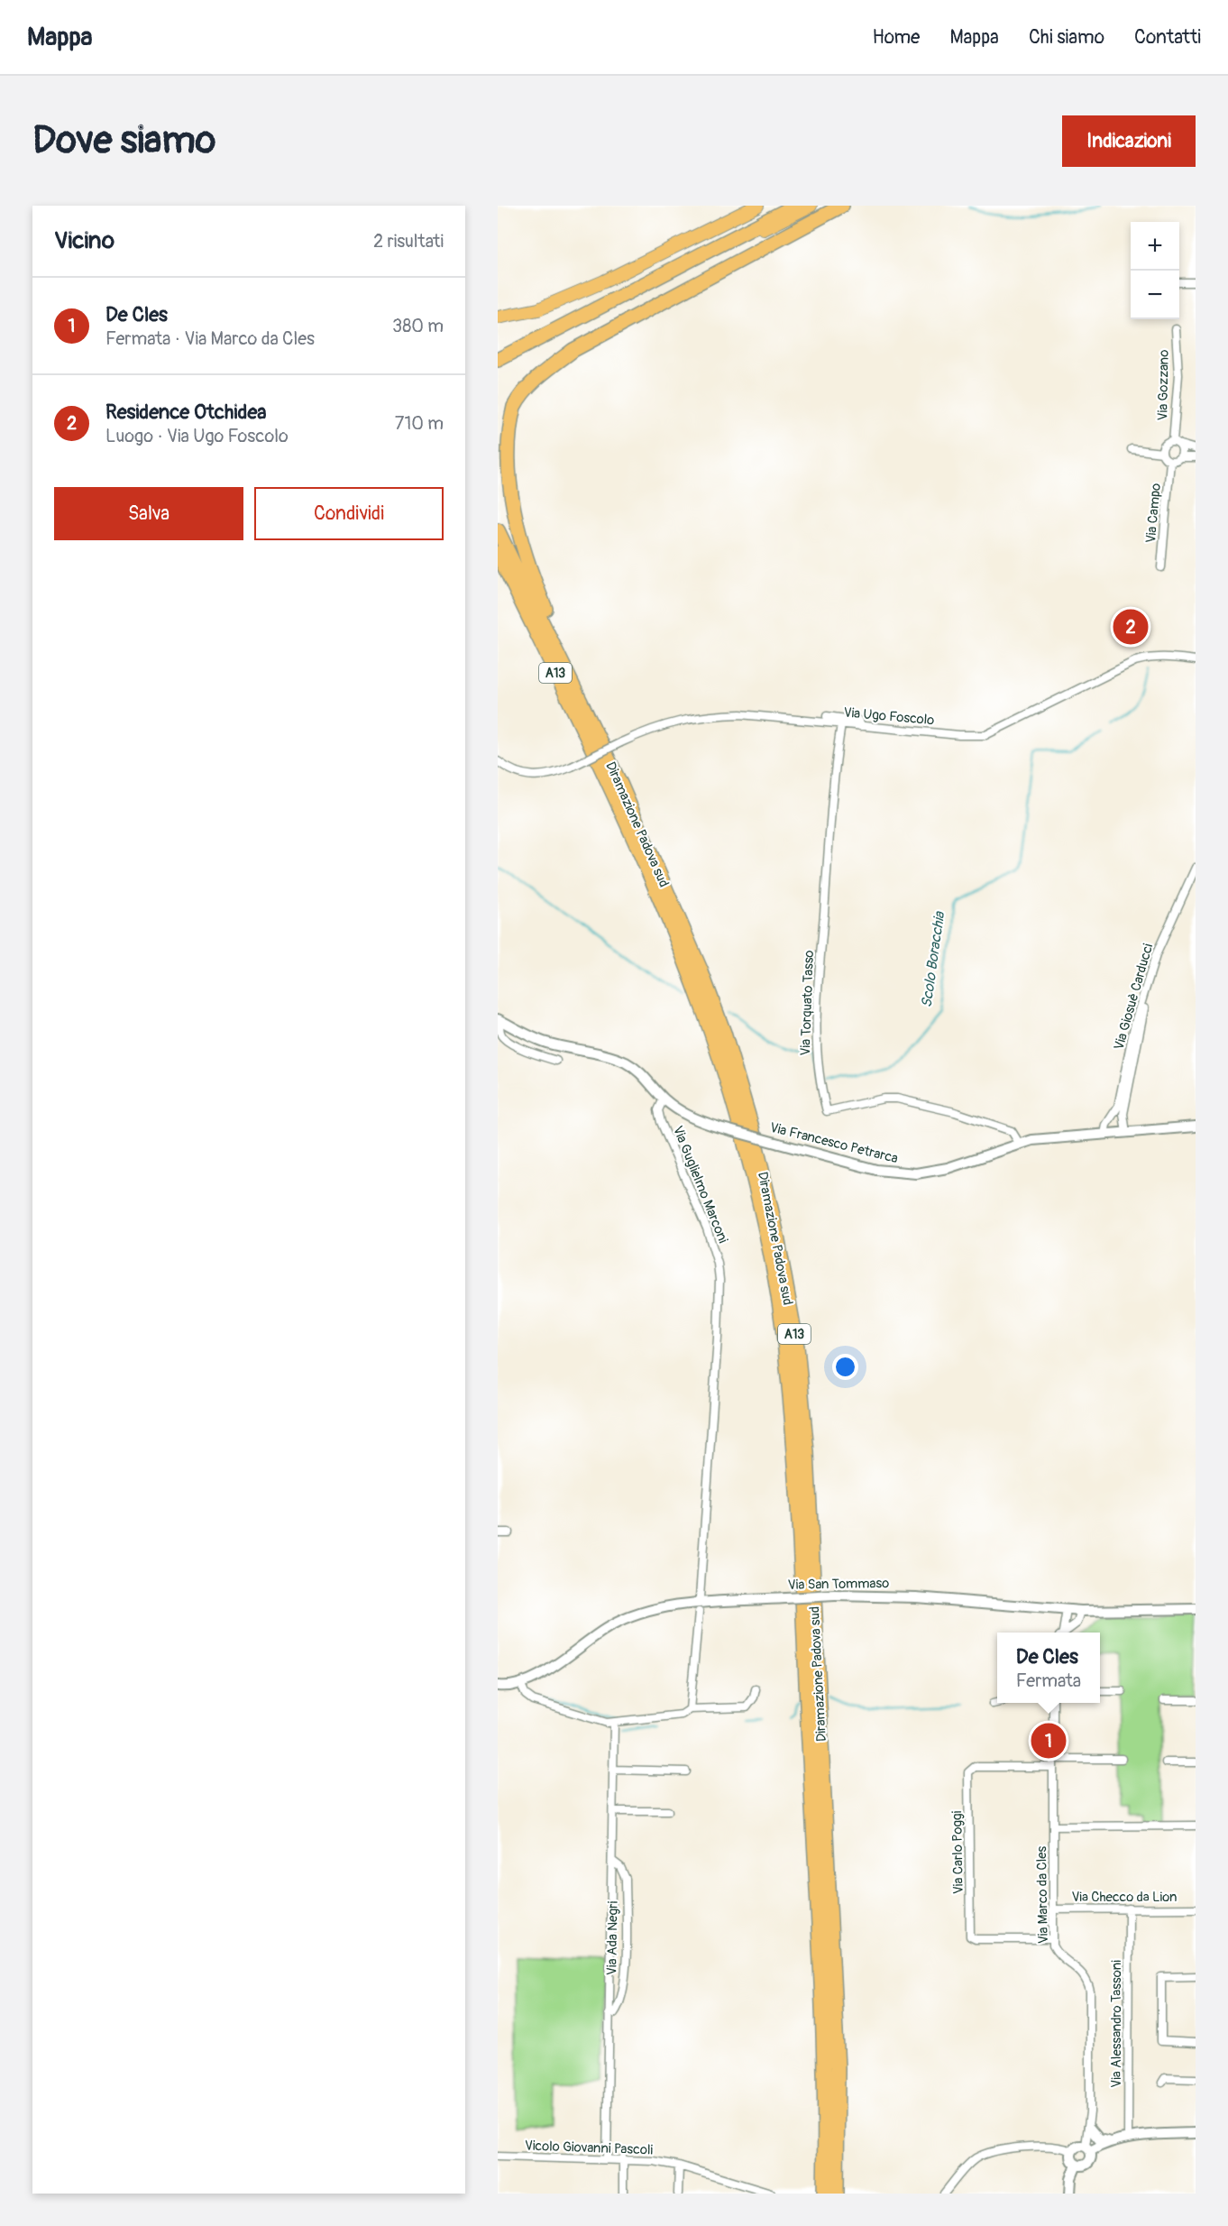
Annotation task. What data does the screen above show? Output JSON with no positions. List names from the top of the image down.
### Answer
{
  "streets": {
    "highway": ["A13", "Diramazione Padova sud"],
    "street": [
      "Via Gozzano",
      "Via Campo",
      "Via Ugo Foscolo",
      "Via Giosuè Carducci",
      "Via Torquato Tasso",
      "Via Francesco Petrarca",
      "Via Guglielmo Marconi",
      "Via San Tommaso",
      "Via Carlo Poggi",
      "Via Marco da Cles",
      "Via Checco da Lion",
      "Via Ada Negri",
      "Via Alessandro Tassoni",
      "Vicolo Giovanni Pascoli"
    ]
  },
  "crossings": [
    ["Via Gozzano", "Via Campo"],
    ["Via Ugo Foscolo", "Via Torquato Tasso"],
    ["Via Giosuè Carducci", "Via Francesco Petrarca"],
    ["Via Torquato Tasso", "Via Francesco Petrarca"],
    ["Via Francesco Petrarca", "Via Guglielmo Marconi"],
    ["Via Carlo Poggi", "Via Marco da Cles"],
    ["Via Marco da Cles", "Via Checco da Lion"],
    ["Via Checco da Lion", "Via Alessandro Tassoni"],
    ["Via Ada Negri", "Vicolo Giovanni Pascoli"]
  ],
  "water": ["Scolo Boracchia"],
  "page": {
    "header": "Mappa",
    "nav": [
      "Home",
      "Mappa",
      "Chi siamo",
      "Contatti"
    ],
    "buttons": [
      "Indicazioni",
      ["Salva", "Condividi"]
    ],
    "title": "Dove siamo",
    "heading": ["Vicino", "2 risultati"],
    "map_buttons": ["+", "−"],
    "list": [
      {
        "mark": "1",
        "name": "De Cles",
        "note": "Fermata · Via Marco da Cles",
        "value": "380 m"
      },
      {
        "mark": "2",
        "name": "Residence Otchidea",
        "note": "Luogo · Via Ugo Foscolo",
        "value": "710 m"
      }
    ],
    "pins": ["2", "1"],
    "popup": ["De Cles", "Fermata"]
  }
}
